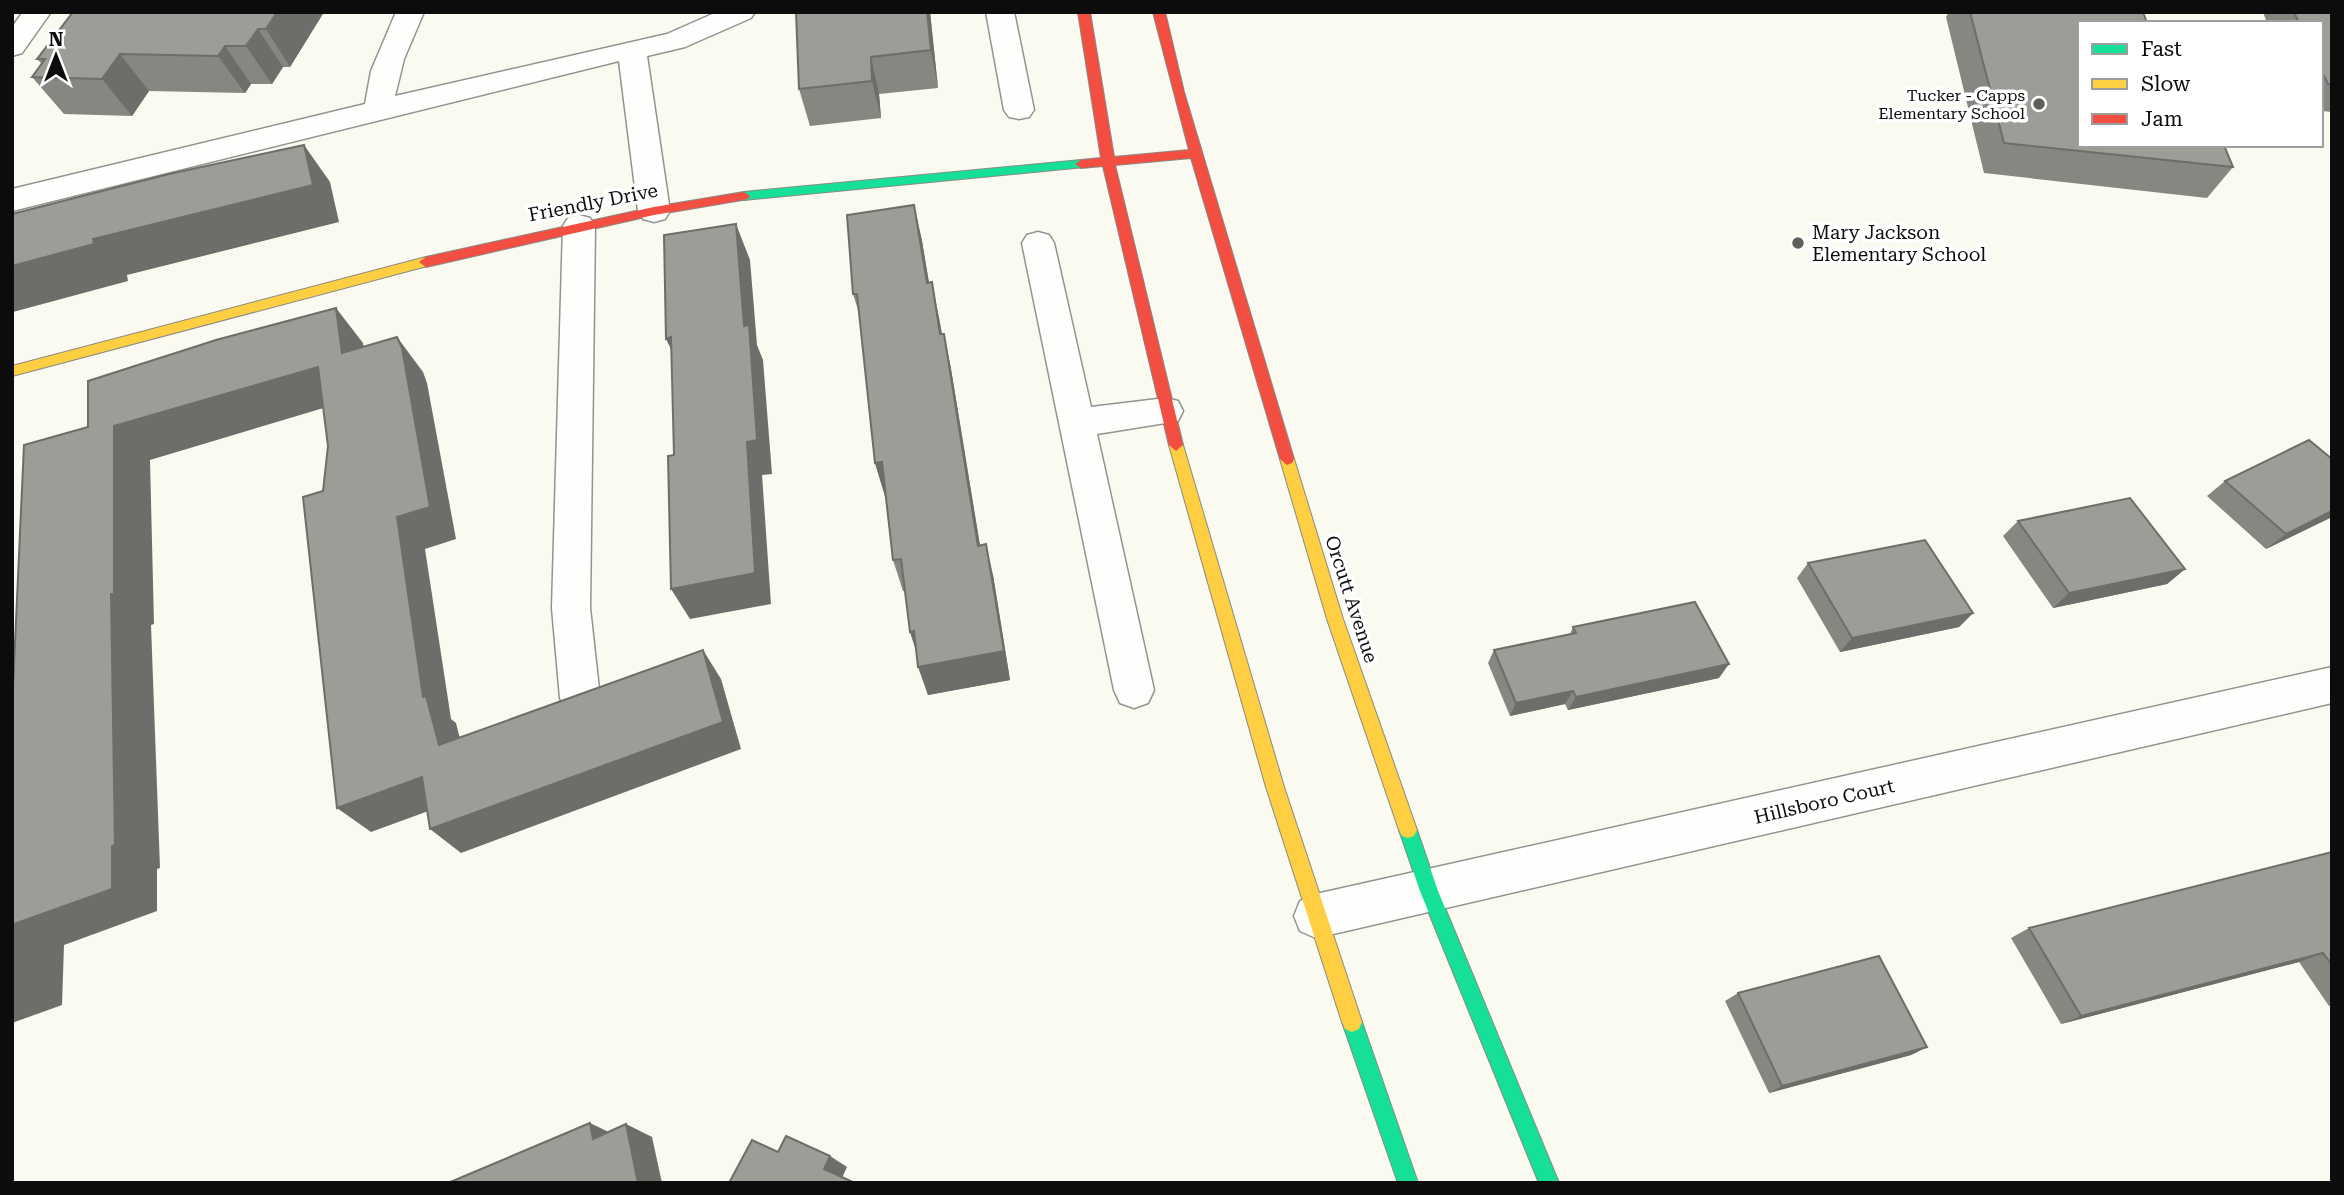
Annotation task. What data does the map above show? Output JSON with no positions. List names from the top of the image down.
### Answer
{
  "streets": {
    "main road": ["Friendly Drive", "Orcutt Avenue"],
    "street": ["Hillsboro Court"]
  },
  "crossings": [
    ["Friendly Drive", "Orcutt Avenue"],
    ["Orcutt Avenue", "Hillsboro Court"]
  ],
  "places": ["Tucker - Capps Elementary School", "Mary Jackson Elementary School"],
  "legend": ["Fast", "Slow", "Jam"],
  "north": "top"
}
